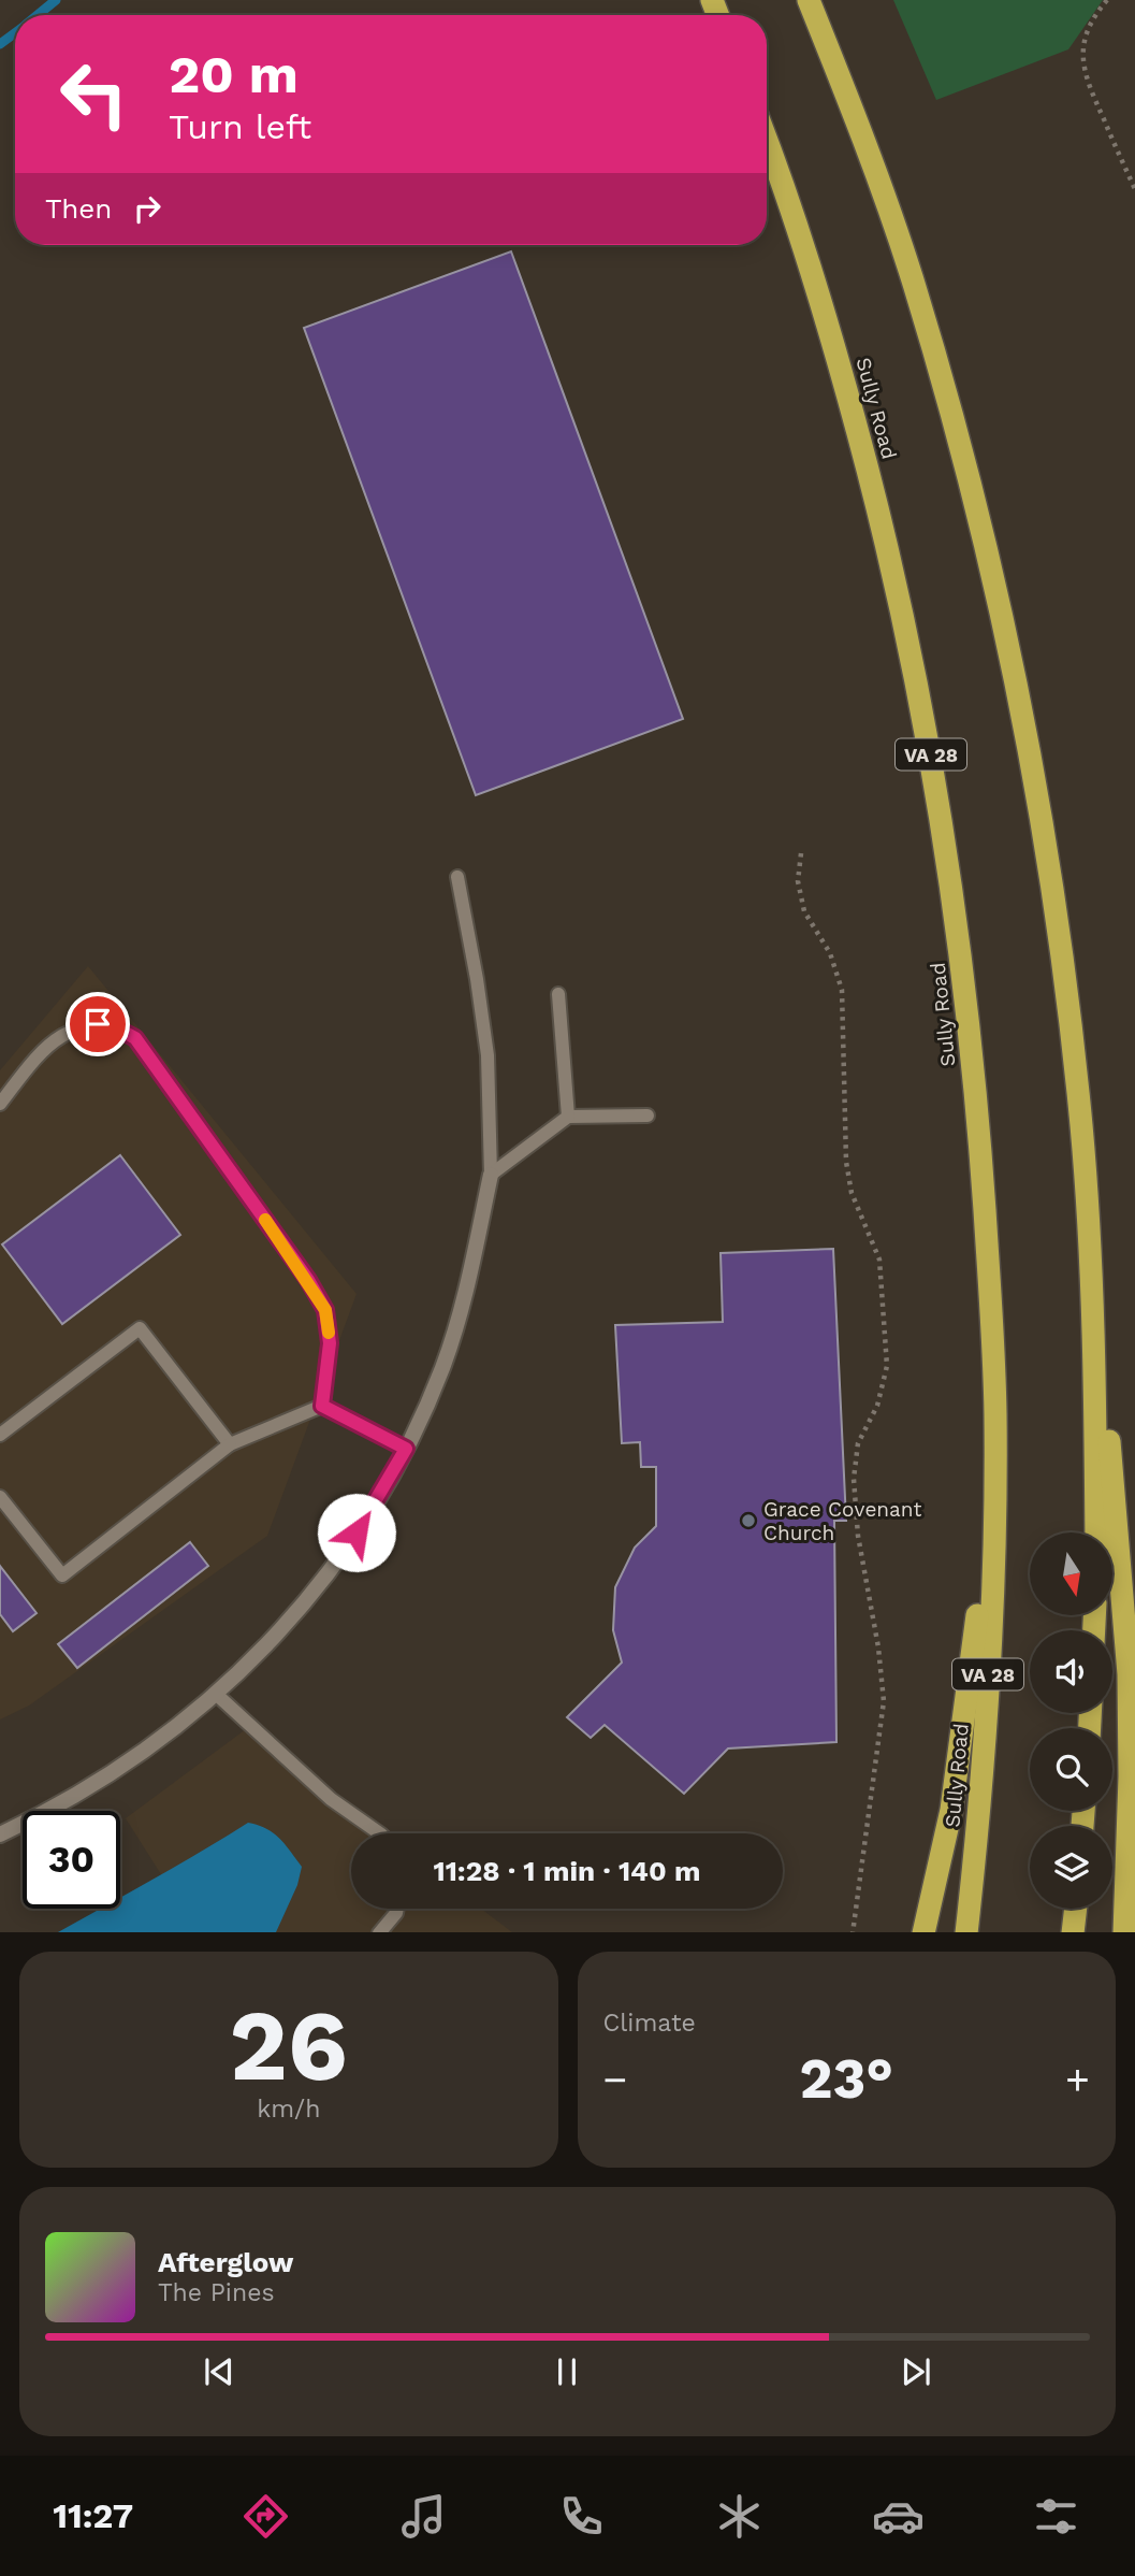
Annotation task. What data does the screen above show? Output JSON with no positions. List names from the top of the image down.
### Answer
{
  "streets": {
    "highway": ["Sully Road", "VA 28"]
  },
  "places": ["Grace Covenant Church"],
  "north": "bottom",
  "page": {
    "turn": ["20 m", "Turn left"],
    "then": "Then",
    "limit": "30",
    "trip": "11:28 · 1 min · 140 m",
    "tile": [
      ["26", "km/h"],
      "Climate"
    ],
    "heat": ["−", "23°", "+"],
    "song": ["Afterglow", "The Pines"],
    "tabs": "11:27"
  }
}
